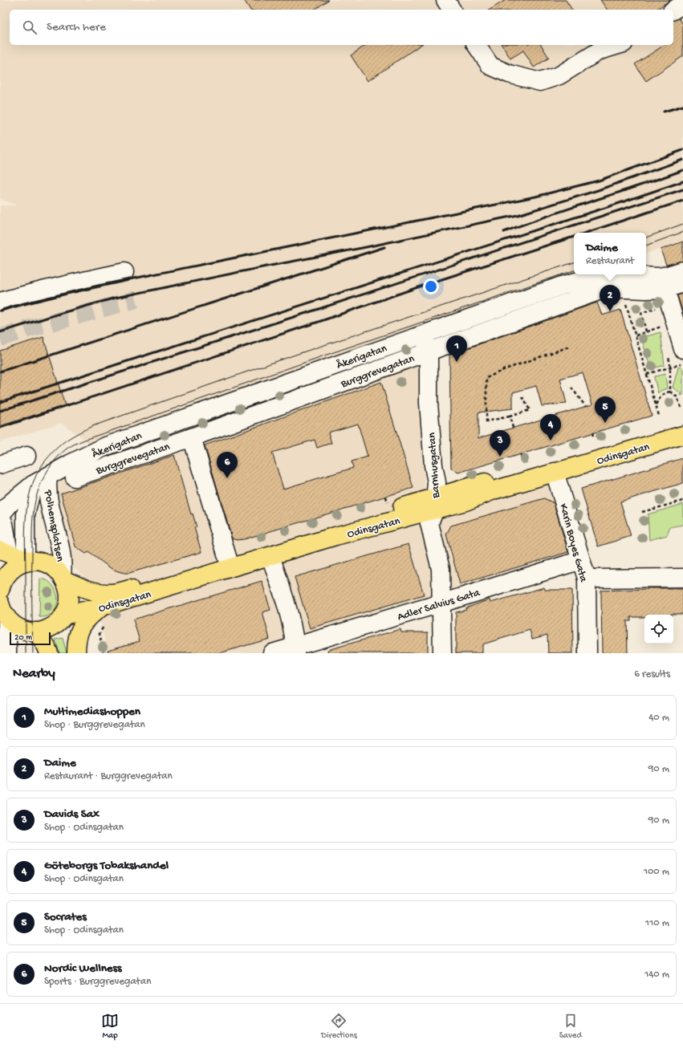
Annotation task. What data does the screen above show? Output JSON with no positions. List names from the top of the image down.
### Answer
{
  "streets": {
    "main road": ["Odinsgatan", "Polhemsplatsen"],
    "street": [
      "Åkerigatan",
      "Burggrevegatan",
      "Barnhusgatan",
      "Karin Boyes Gata",
      "Adler Salvius Gata"
    ]
  },
  "crossings": [
    ["Åkerigatan", "Barnhusgatan"],
    ["Åkerigatan", "Polhemsplatsen"],
    ["Burggrevegatan", "Barnhusgatan"],
    ["Odinsgatan", "Barnhusgatan"],
    ["Odinsgatan", "Polhemsplatsen"],
    ["Odinsgatan", "Karin Boyes Gata"],
    ["Barnhusgatan", "Adler Salvius Gata"],
    ["Karin Boyes Gata", "Adler Salvius Gata"]
  ],
  "scale_bar": "20 m",
  "page": {
    "search": "Search here",
    "popup": ["Daime", "Restaurant"],
    "pins": [
      "2",
      "1",
      "5",
      "4",
      "3",
      "6"
    ],
    "scale": "20 m",
    "heading": ["Nearby", "6 results"],
    "list": [
      {
        "mark": "1",
        "name": "Multimediashoppen",
        "note": "Shop · Burggrevegatan",
        "value": "40 m"
      },
      {
        "mark": "2",
        "name": "Daime",
        "note": "Restaurant · Burggrevegatan",
        "value": "90 m"
      },
      {
        "mark": "3",
        "name": "Davids Sax",
        "note": "Shop · Odinsgatan",
        "value": "90 m"
      },
      {
        "mark": "4",
        "name": "Göteborgs Tobakshandel",
        "note": "Shop · Odinsgatan",
        "value": "100 m"
      },
      {
        "mark": "5",
        "name": "Socrates",
        "note": "Shop · Odinsgatan",
        "value": "110 m"
      },
      {
        "mark": "6",
        "name": "Nordic Wellness",
        "note": "Sports · Burggrevegatan",
        "value": "140 m"
      }
    ],
    "nav": ["Map", "Directions", "Saved"]
  }
}
